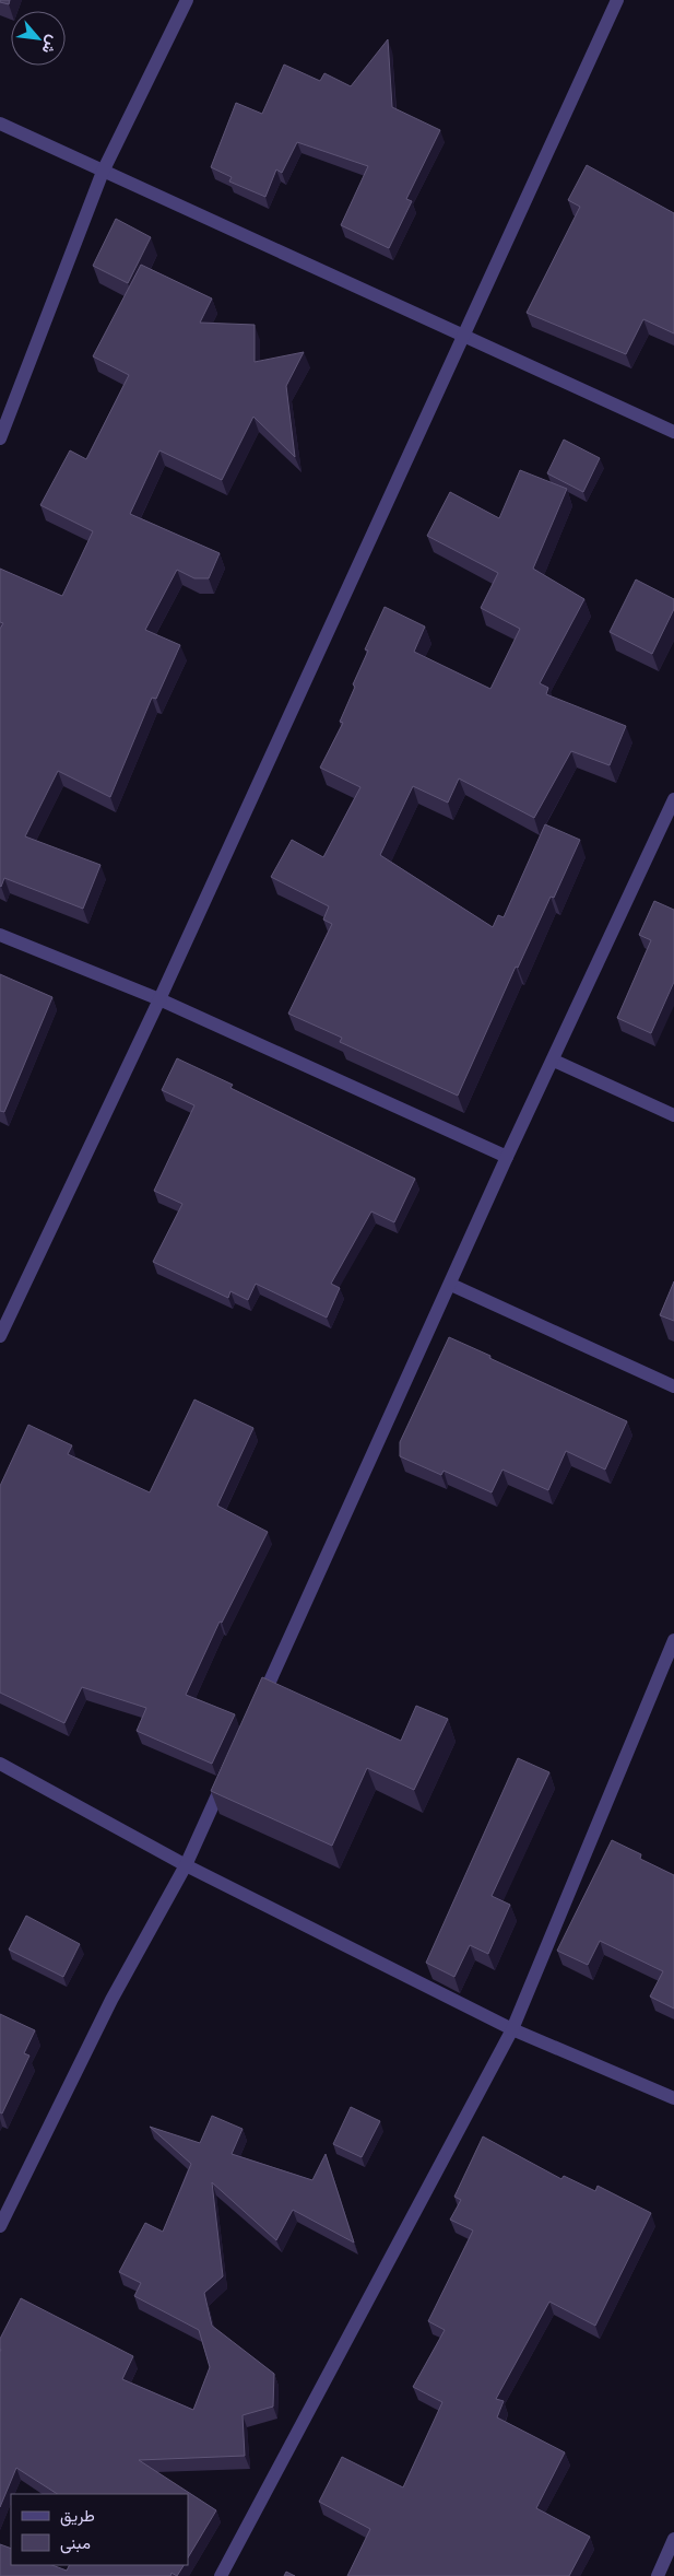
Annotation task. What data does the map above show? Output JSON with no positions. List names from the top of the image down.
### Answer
{
  "legend": ["طريق", "مبنى"],
  "north": "bottom right"
}
